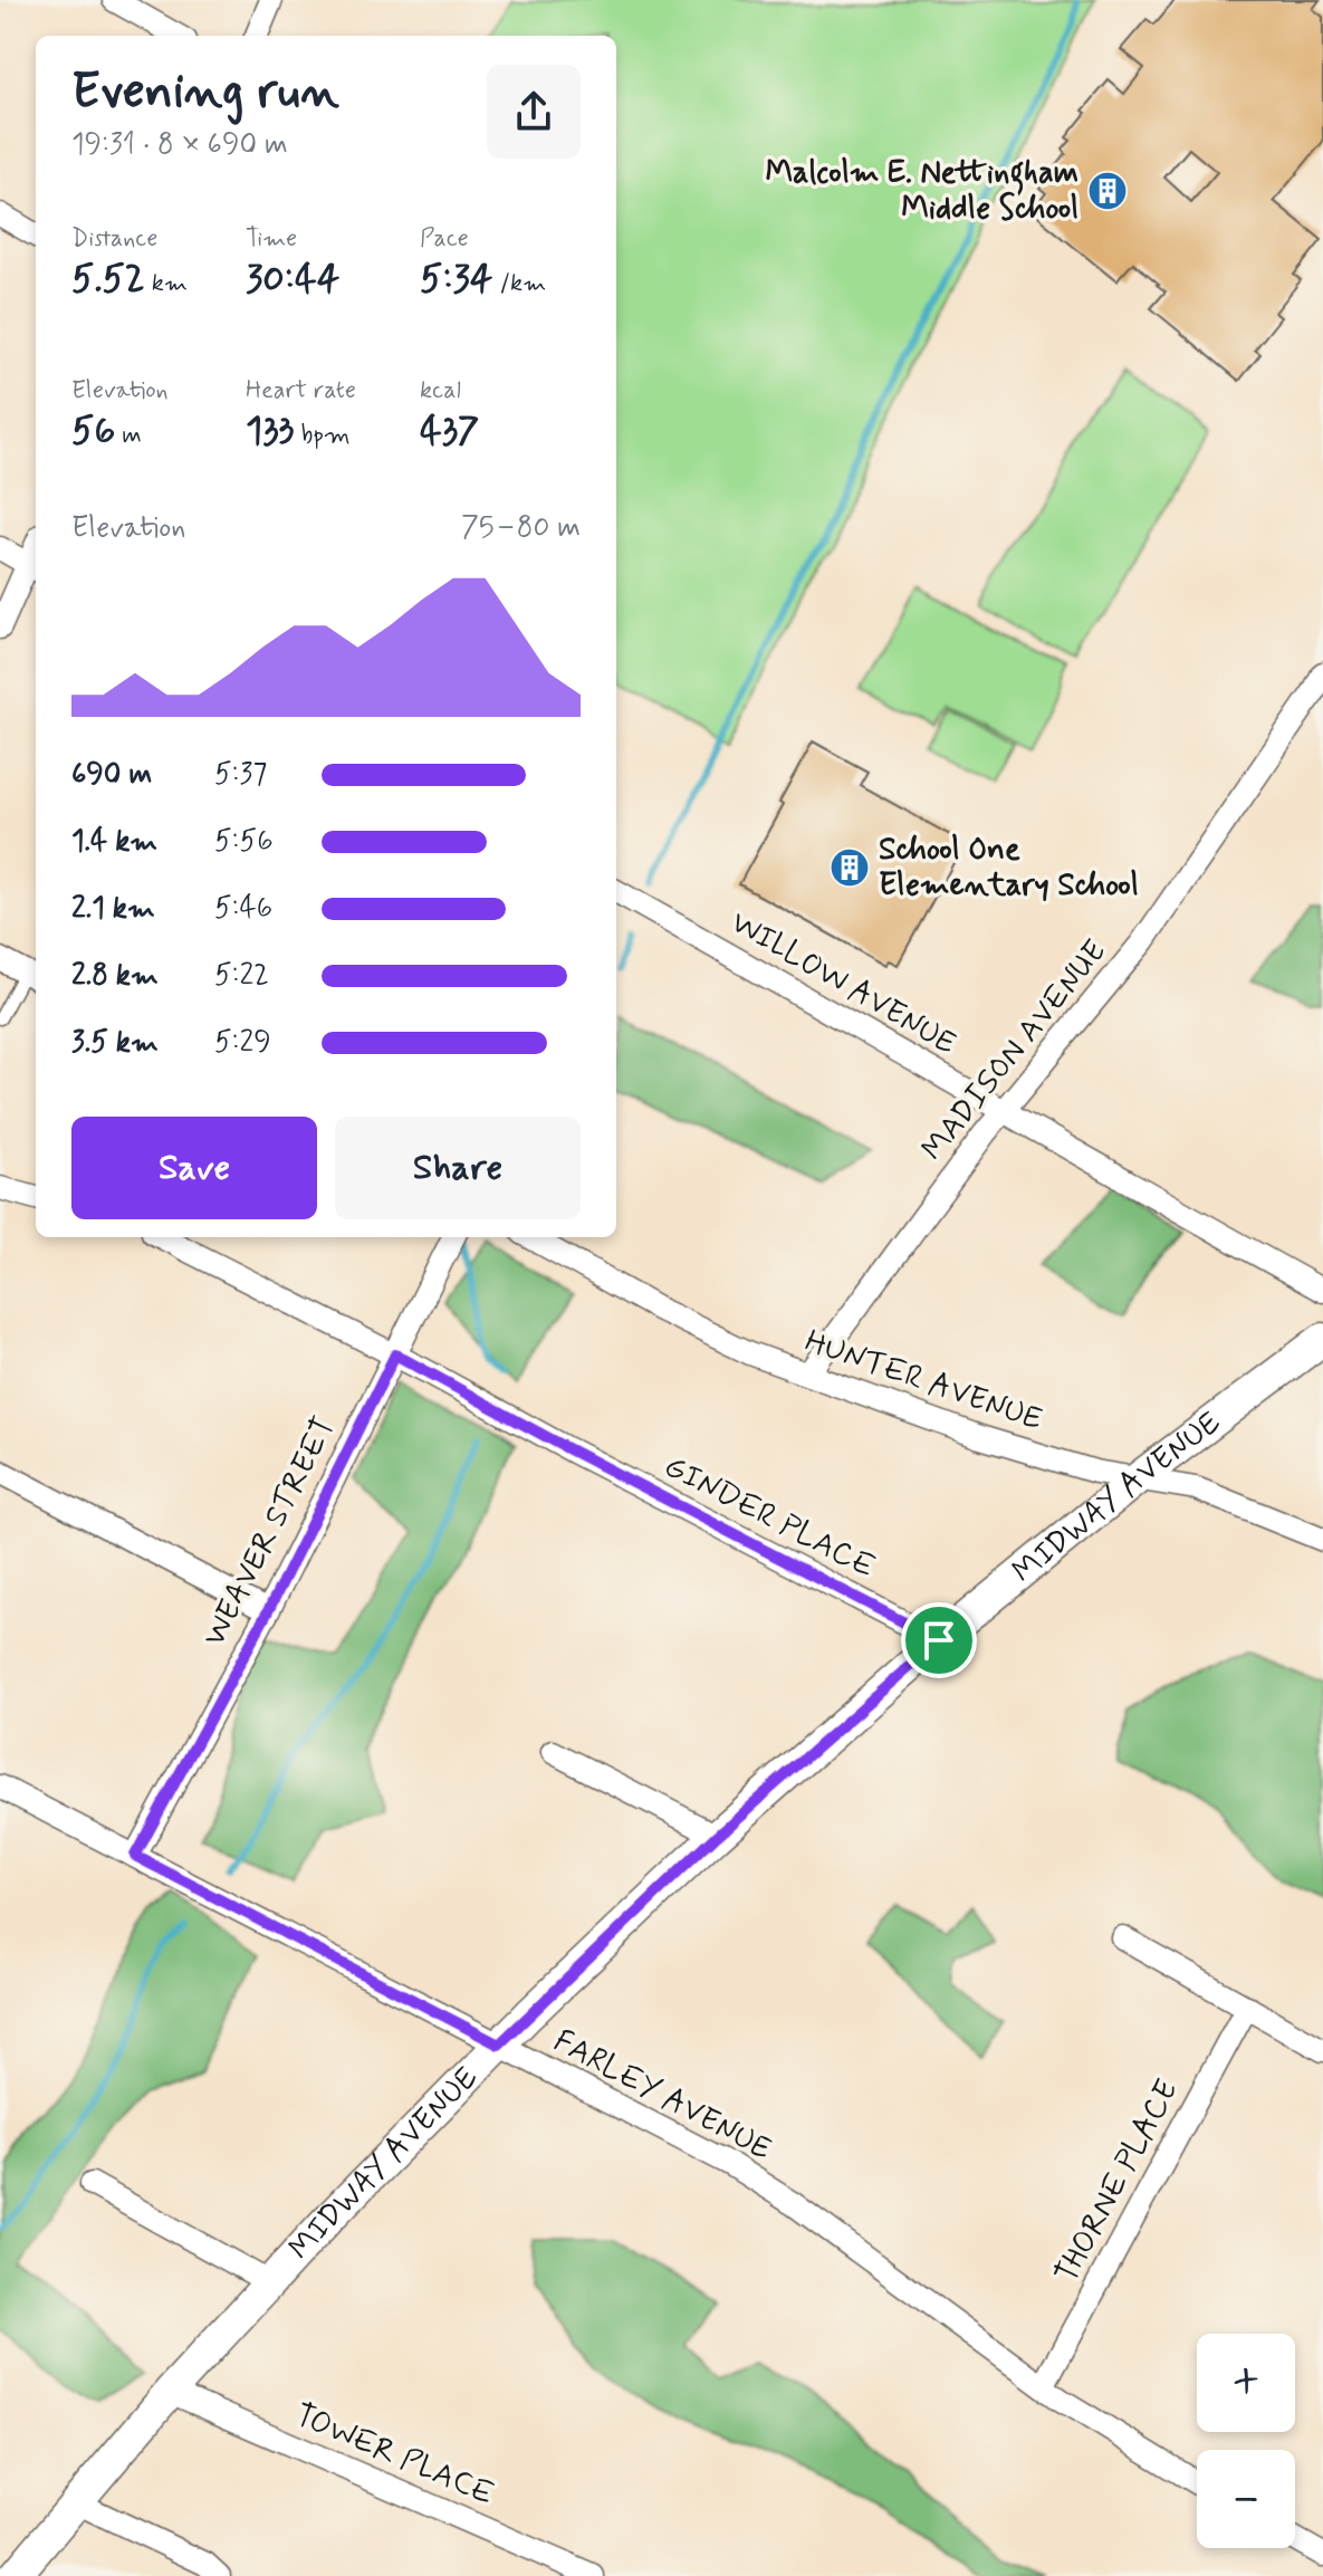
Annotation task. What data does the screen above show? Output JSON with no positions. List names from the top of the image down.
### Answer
{
  "streets": {
    "street": [
      "WILLOW AVENUE",
      "MADISON AVENUE",
      "HUNTER AVENUE",
      "MIDWAY AVENUE",
      "GINDER PLACE",
      "WEAVER STREET",
      "FARLEY AVENUE",
      "THORNE PLACE",
      "TOWER PLACE"
    ]
  },
  "crossings": [
    ["WILLOW AVENUE", "MADISON AVENUE"],
    ["MADISON AVENUE", "HUNTER AVENUE"],
    ["HUNTER AVENUE", "MIDWAY AVENUE"],
    ["MIDWAY AVENUE", "GINDER PLACE"],
    ["MIDWAY AVENUE", "FARLEY AVENUE"],
    ["MIDWAY AVENUE", "TOWER PLACE"],
    ["GINDER PLACE", "WEAVER STREET"],
    ["WEAVER STREET", "FARLEY AVENUE"],
    ["FARLEY AVENUE", "THORNE PLACE"]
  ],
  "places": {
    "building": ["Malcolm E. Nettingham Middle School", "School One Elementary School"]
  },
  "page": {
    "heading": ["Evening run", "19:31 · 8 × 690 m"],
    "stats": [
      ["Distance", "5.52 km"],
      ["Time", "30:44"],
      ["Pace", "5:34 /km"],
      ["Elevation", "56 m"],
      ["Heart rate", "133 bpm"],
      ["kcal", "437"]
    ],
    "chart": ["Elevation", "75–80 m"],
    "list": [
      {
        "name": "690 m",
        "note": "5:37"
      },
      {
        "name": "1.4 km",
        "note": "5:56"
      },
      {
        "name": "2.1 km",
        "note": "5:46"
      },
      {
        "name": "2.8 km",
        "note": "5:22"
      },
      {
        "name": "3.5 km",
        "note": "5:29"
      }
    ],
    "buttons": ["Save", "Share"],
    "map_buttons": ["+", "−"]
  }
}
